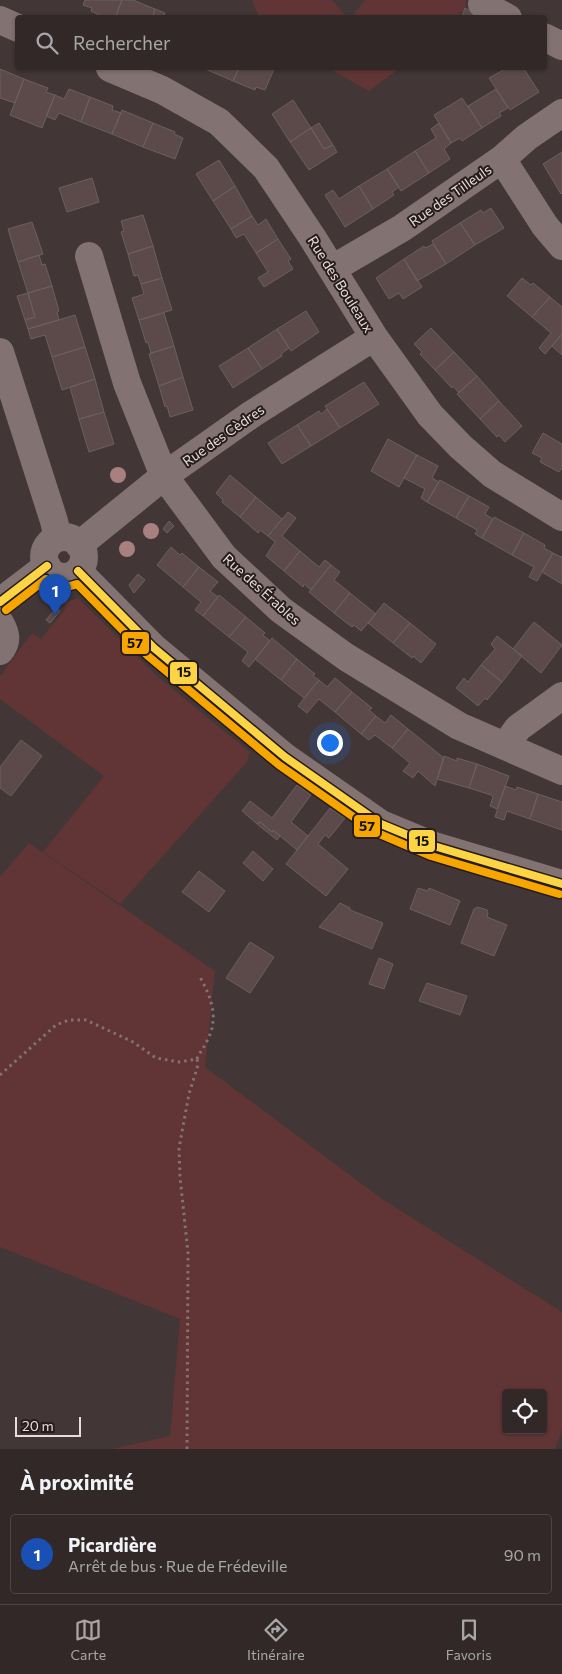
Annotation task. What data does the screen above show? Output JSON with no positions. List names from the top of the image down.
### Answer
{
  "streets": {
    "street": [
      "Rue des Tilleuls",
      "Rue des Bouleaux",
      "Rue des Cèdres",
      "Rue des Érables"
    ]
  },
  "crossings": [
    ["Rue des Tilleuls", "Rue des Bouleaux"],
    ["Rue des Bouleaux", "Rue des Cèdres"],
    ["Rue des Cèdres", "Rue des Érables"]
  ],
  "lines": ["transit line 15", "transit line 57"],
  "scale_bar": "20 m",
  "page": {
    "search": "Rechercher",
    "pins": "1",
    "scale": "20 m",
    "heading": "À proximité",
    "list": [
      {
        "mark": "1",
        "name": "Picardière",
        "note": "Arrêt de bus · Rue de Frédeville",
        "value": "90 m"
      }
    ],
    "nav": ["Carte", "Itinéraire", "Favoris"]
  }
}
